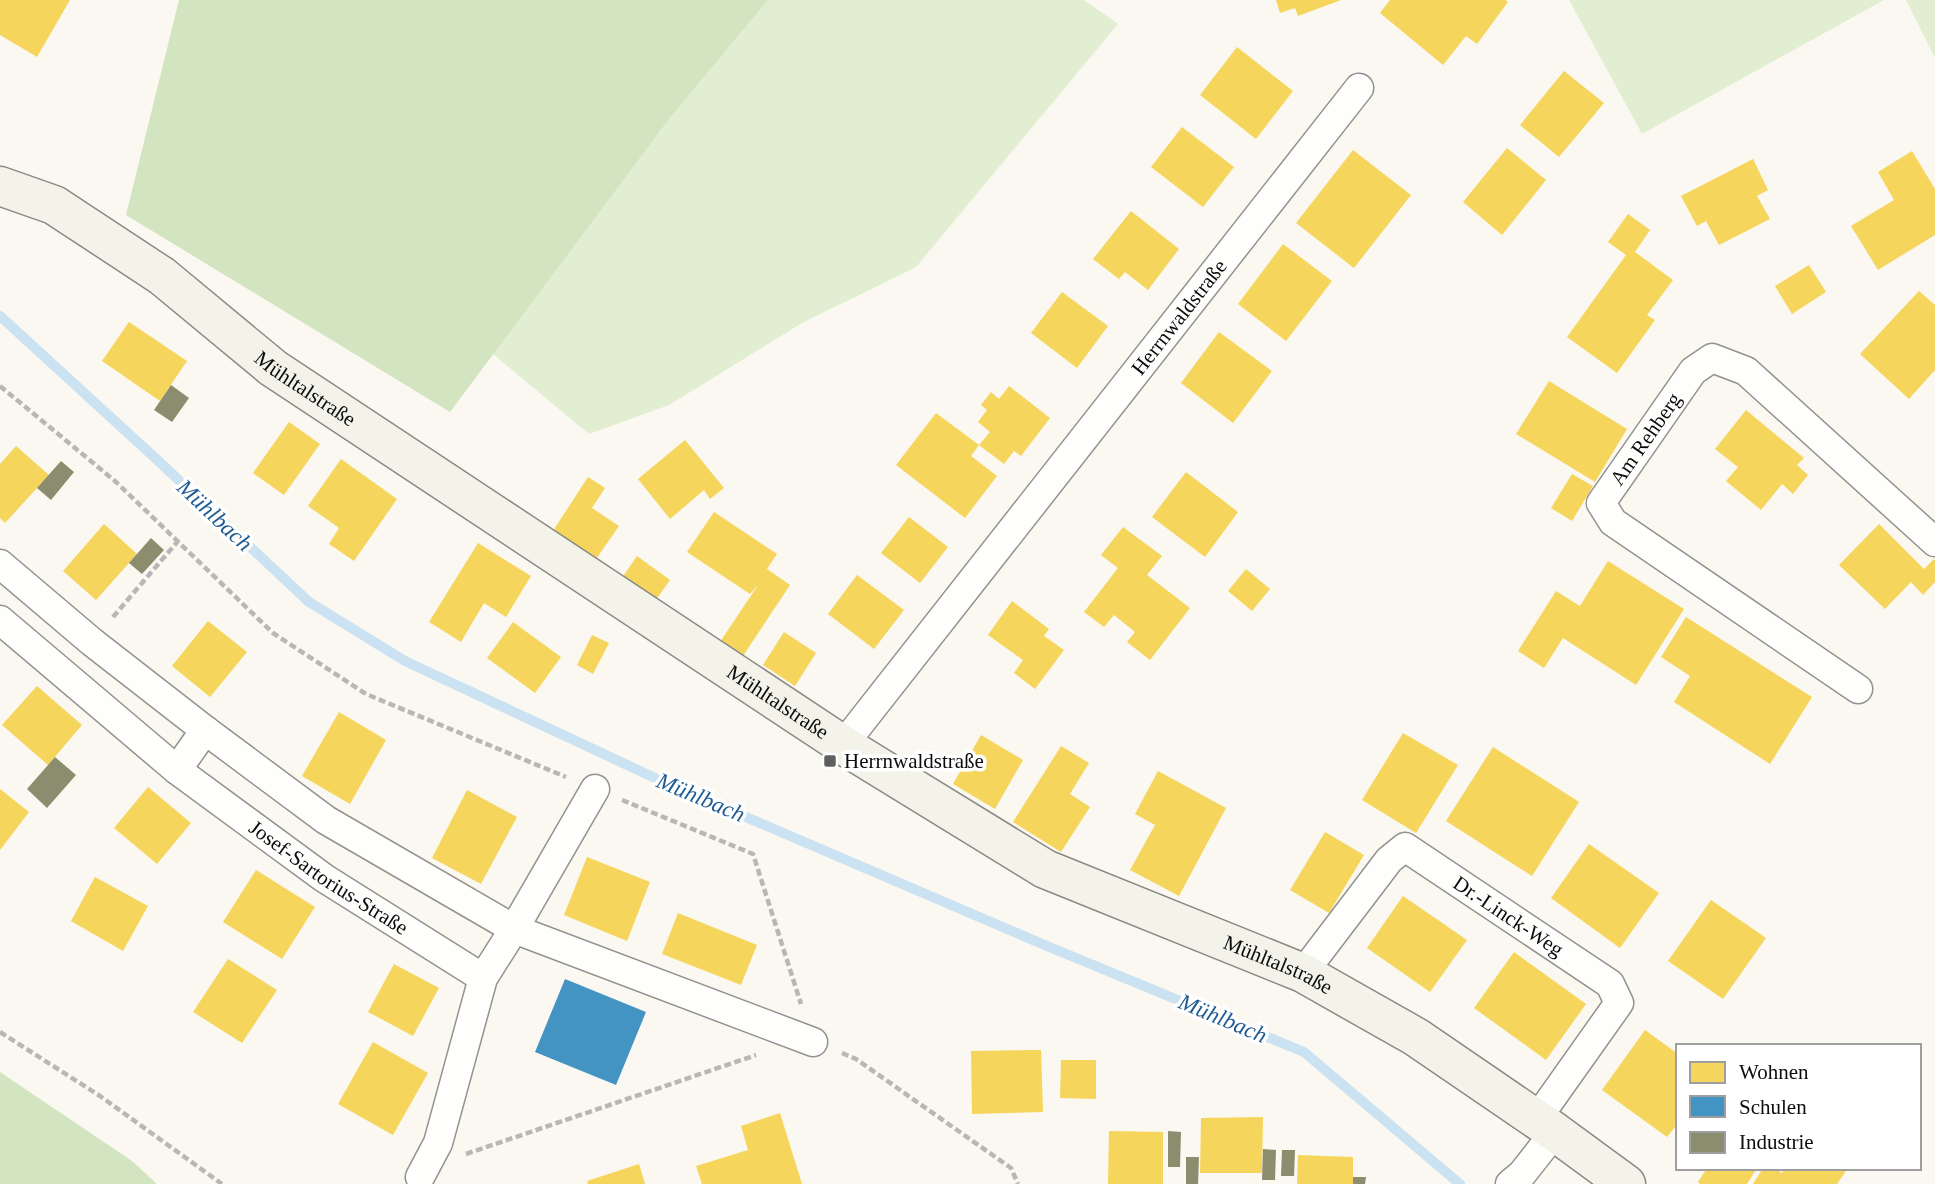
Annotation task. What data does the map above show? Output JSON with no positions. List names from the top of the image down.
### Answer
{
  "streets": {
    "main road": ["Mühltalstraße"],
    "street": [
      "Herrnwaldstraße",
      "Am Rehberg",
      "Josef-Sartorius-Straße",
      "Dr.-Linck-Weg"
    ]
  },
  "crossings": [
    ["Herrnwaldstraße", "Mühltalstraße"],
    ["Mühltalstraße", "Dr.-Linck-Weg"]
  ],
  "water": ["Mühlbach"],
  "places": {
    "transit": ["Herrnwaldstraße"]
  },
  "legend": ["Wohnen", "Schulen", "Industrie"]
}
